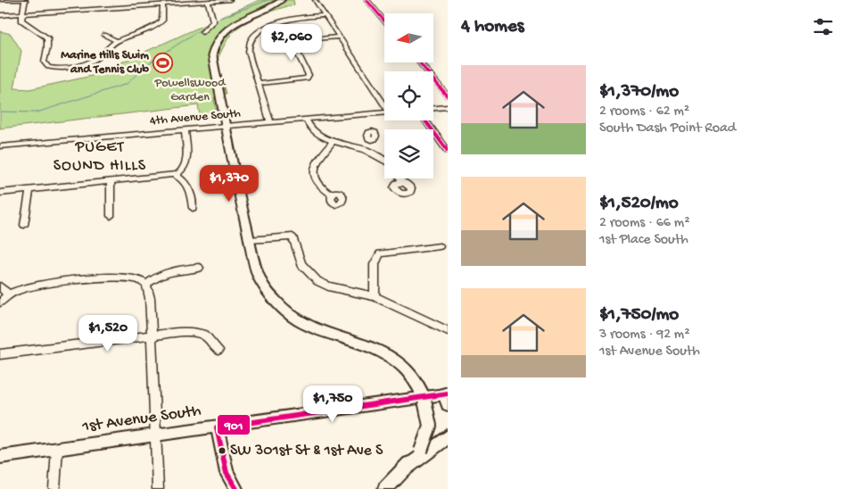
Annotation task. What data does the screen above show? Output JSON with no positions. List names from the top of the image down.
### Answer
{
  "streets": {
    "street": ["4th Avenue South", "1st Avenue South"]
  },
  "districts": ["PUGET SOUND HILLS"],
  "parks": ["PowellsWood Garden"],
  "places": {
    "sports": ["Marine Hills Swim and Tennis Club"],
    "other": ["SW 301st St & 1st Ave S"]
  },
  "lines": ["transit line 901"],
  "north": "left",
  "page": {
    "heading": "4 homes",
    "price": [
      "$2,060",
      "$1,370",
      "$1,520",
      "$1,750"
    ],
    "list": [
      {
        "name": "$1,370/mo",
        "note": "2 rooms · 62 m² · South Dash Point Road"
      },
      {
        "name": "$1,520/mo",
        "note": "2 rooms · 66 m² · 1st Place South"
      },
      {
        "name": "$1,750/mo",
        "note": "3 rooms · 92 m² · 1st Avenue South"
      }
    ]
  }
}
